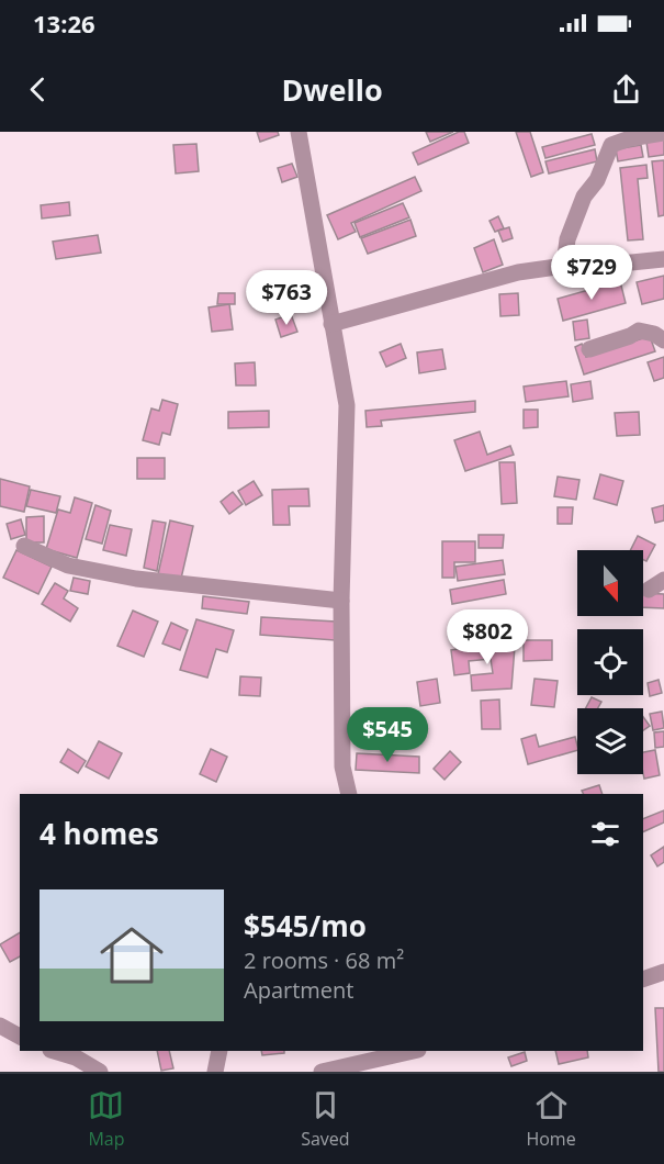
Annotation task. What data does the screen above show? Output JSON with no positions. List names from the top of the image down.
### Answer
{
  "north": "bottom",
  "page": {
    "status": "13:26",
    "header": "Dwello",
    "price": [
      "$729",
      "$763",
      "$802",
      "$545"
    ],
    "heading": "4 homes",
    "list": [
      {
        "name": "$545/mo",
        "note": "2 rooms · 68 m² · Apartment"
      }
    ],
    "tabs": ["Map", "Saved", "Home"]
  }
}
